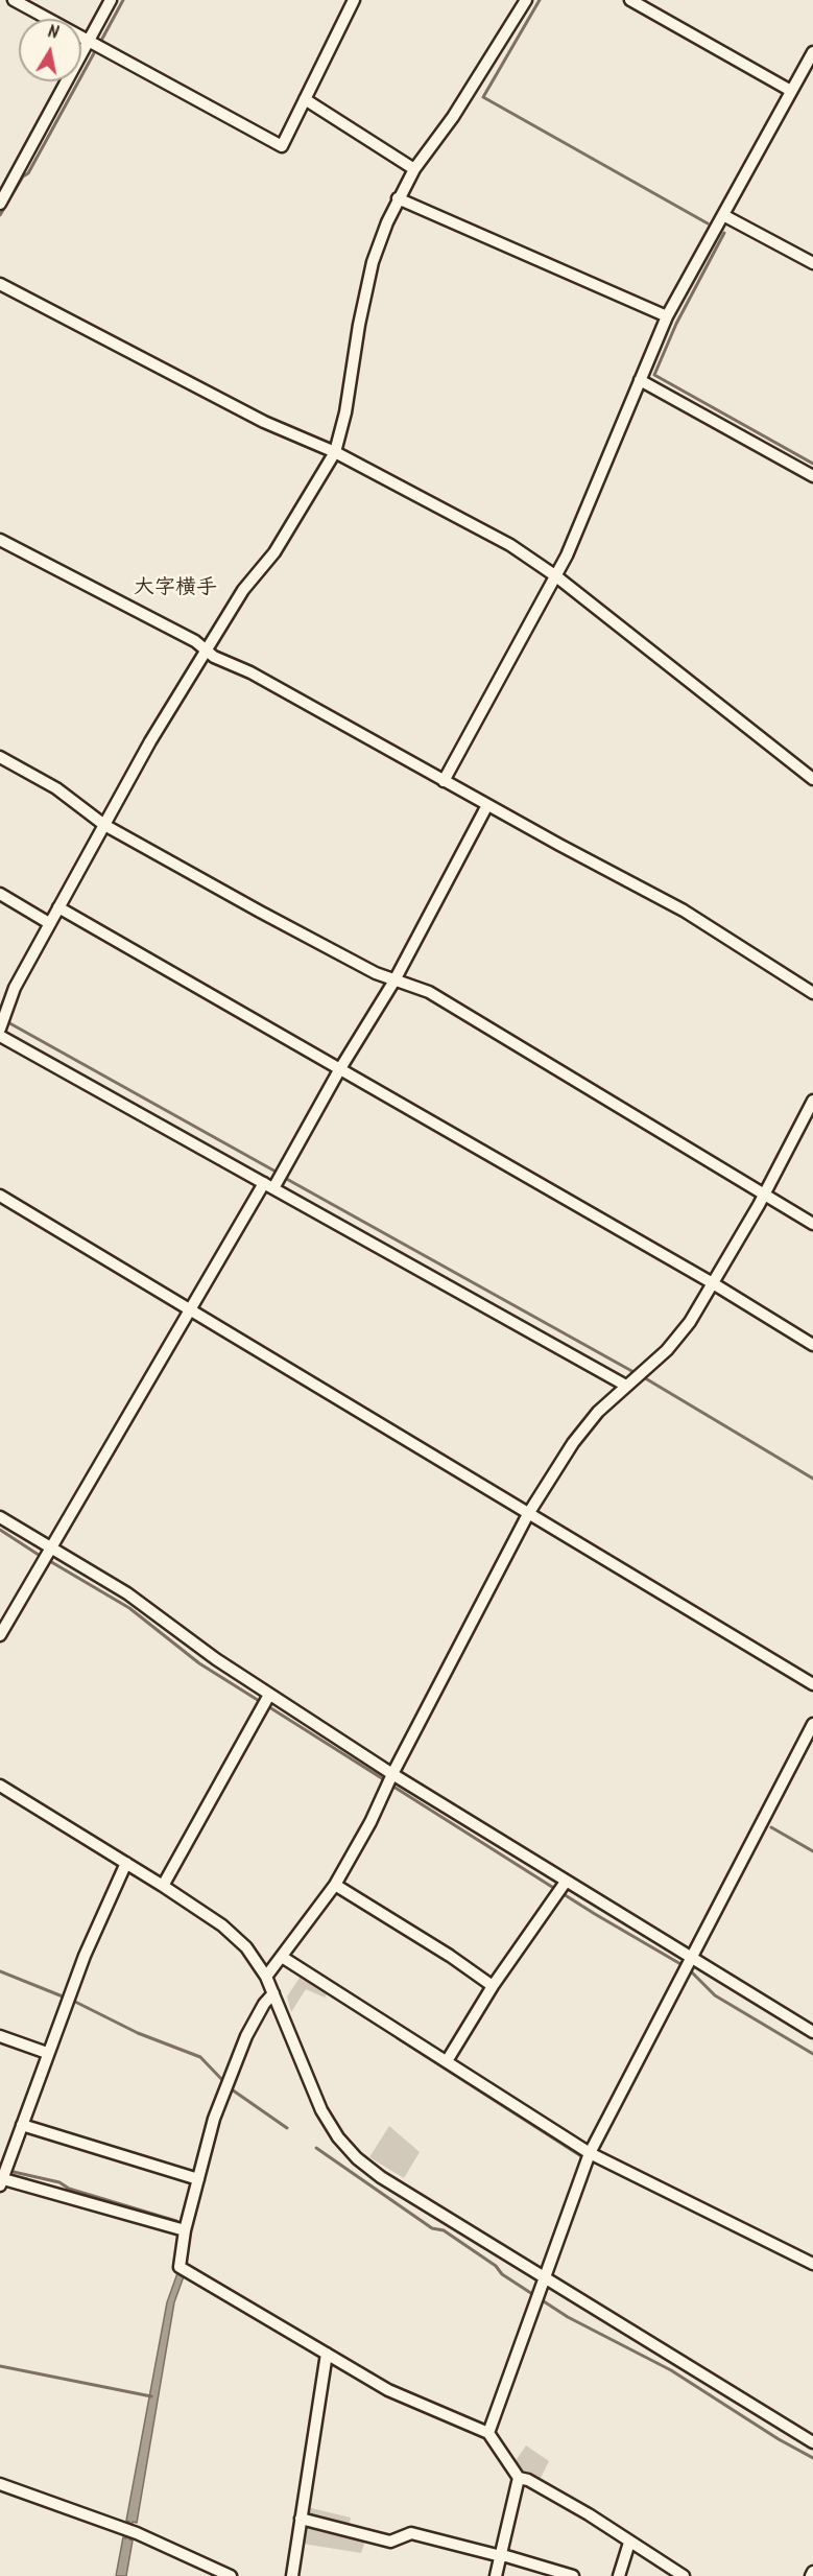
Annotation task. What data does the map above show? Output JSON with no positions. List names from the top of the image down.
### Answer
{
  "districts": ["大字横手"],
  "north": "top"
}
